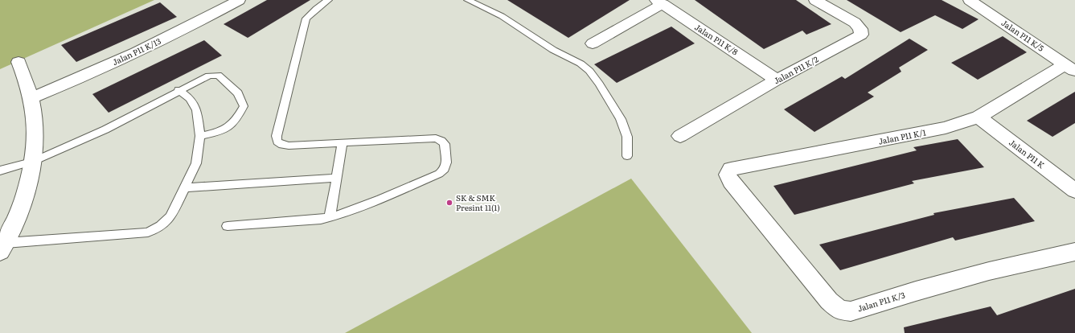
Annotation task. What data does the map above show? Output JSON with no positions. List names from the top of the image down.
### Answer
{
  "streets": {
    "street": [
      "Jalan P11 K/5",
      "Jalan P11 K/8",
      "Jalan P11 K/13",
      "Jalan P11 K/2",
      "Jalan P11 K/1",
      "Jalan P11 K",
      "Jalan P11 K/3"
    ]
  },
  "crossings": [
    ["Jalan P11 K/5", "Jalan P11 K/1"],
    ["Jalan P11 K/8", "Jalan P11 K/2"],
    ["Jalan P11 K/1", "Jalan P11 K"],
    ["Jalan P11 K/1", "Jalan P11 K/3"]
  ],
  "places": ["SK & SMK Presint 11(1)"]
}
